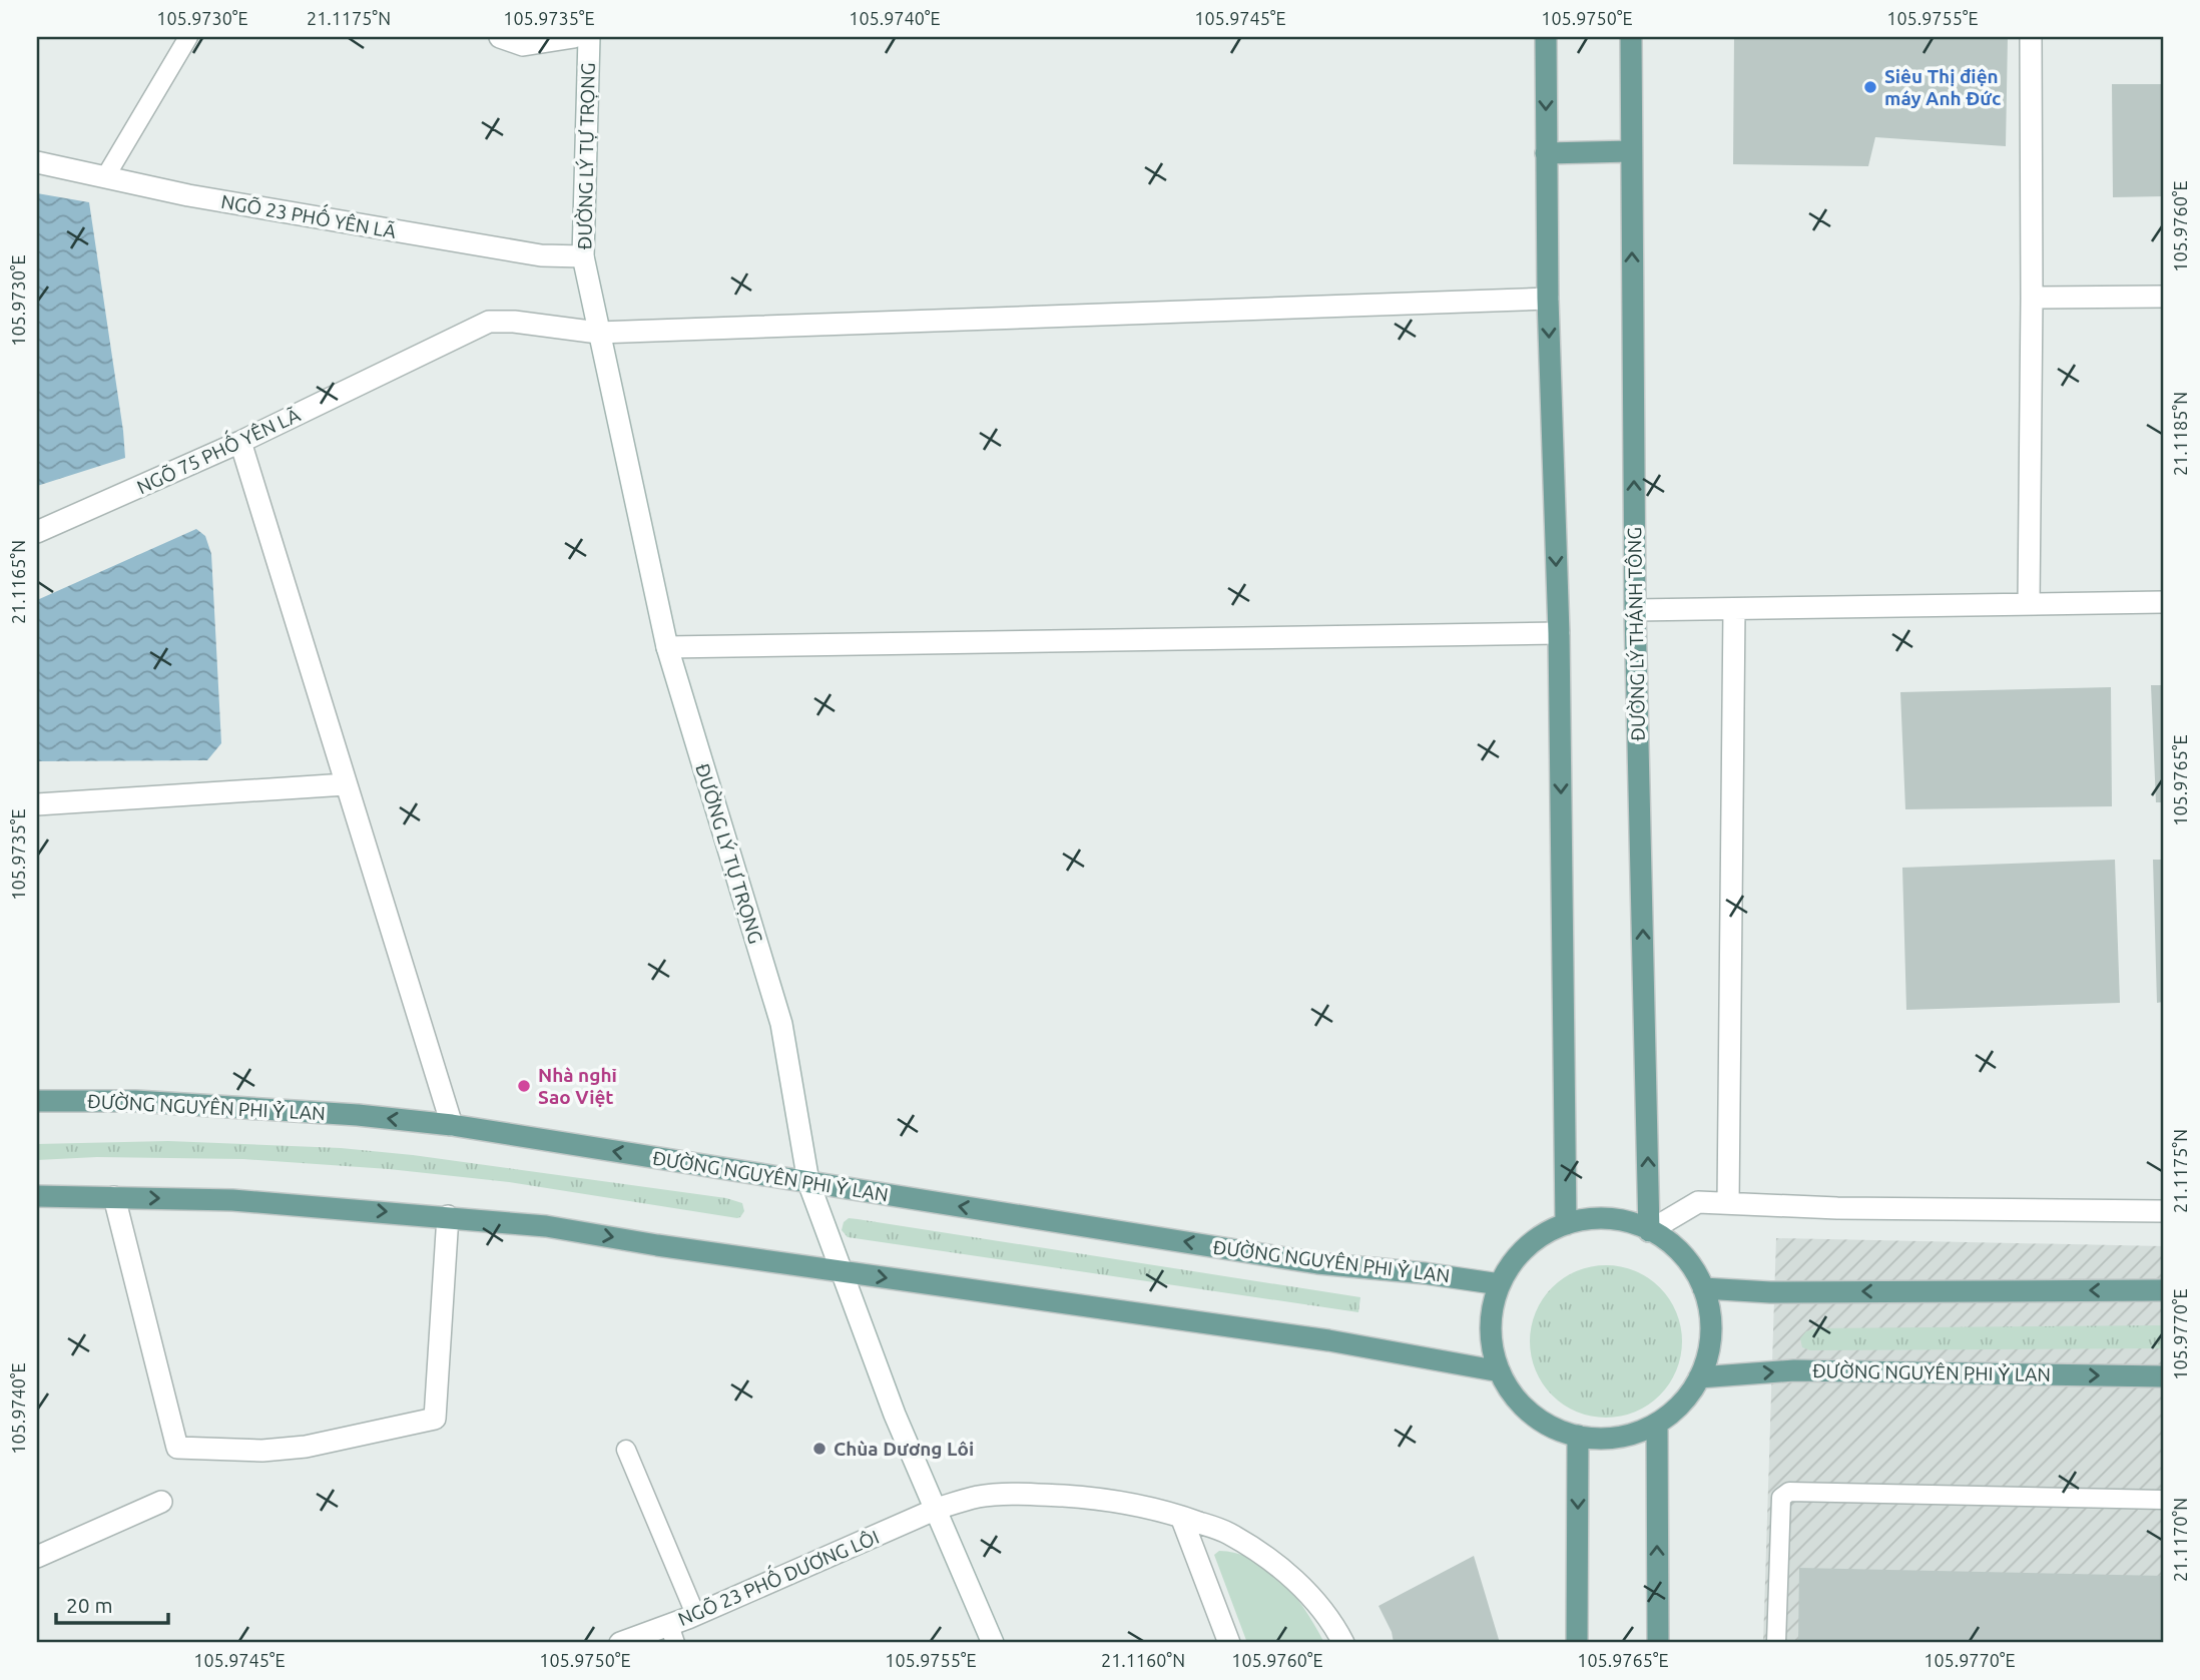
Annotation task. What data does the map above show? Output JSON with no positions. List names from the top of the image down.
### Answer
{
  "streets": {
    "main road": ["ĐƯỜNG LÝ THÁNH TÔNG", "ĐƯỜNG NGUYÊN PHI Ỷ LAN"],
    "street": [
      "ĐƯỜNG LÝ TỰ TRỌNG",
      "NGÕ 23 PHỐ YÊN LÃ",
      "NGÕ 75 PHỐ YÊN LÃ",
      "NGÕ 23 PHỐ DƯƠNG LÔI"
    ]
  },
  "crossings": [
    ["ĐƯỜNG LÝ TỰ TRỌNG", "NGÕ 23 PHỐ YÊN LÃ"],
    ["ĐƯỜNG LÝ TỰ TRỌNG", "NGÕ 75 PHỐ YÊN LÃ"],
    ["ĐƯỜNG LÝ TỰ TRỌNG", "ĐƯỜNG NGUYÊN PHI Ỷ LAN"],
    ["ĐƯỜNG LÝ TỰ TRỌNG", "NGÕ 23 PHỐ DƯƠNG LÔI"],
    ["ĐƯỜNG LÝ THÁNH TÔNG", "ĐƯỜNG NGUYÊN PHI Ỷ LAN"]
  ],
  "places": ["Siêu Thị điện máy Anh Đức", "Nhà nghỉ Sao Việt", "Chùa Dương Lôi"],
  "scale_bar": "20 m",
  "coordinates": [
    "105.9730°E",
    "21.1175°N",
    "105.9735°E",
    "105.9740°E",
    "105.9745°E",
    "105.9750°E",
    "105.9755°E",
    "105.9760°E",
    "21.1185°N",
    "21.1165°N",
    "105.9765°E",
    "105.9770°E",
    "21.1170°N",
    "21.1160°N"
  ]
}
